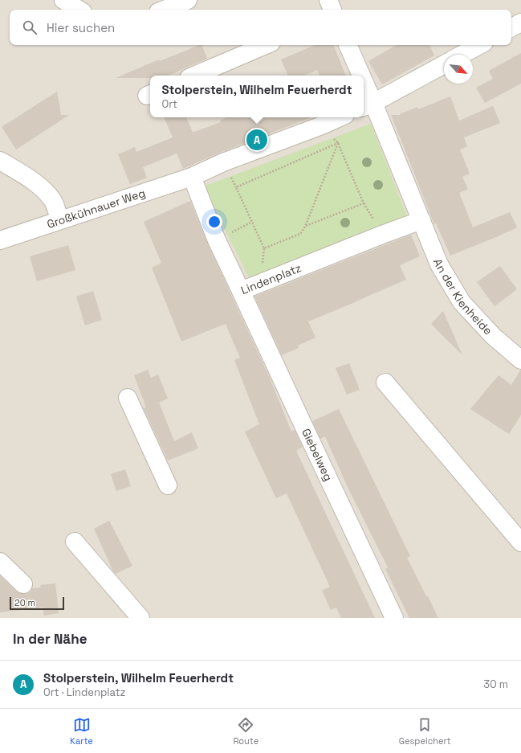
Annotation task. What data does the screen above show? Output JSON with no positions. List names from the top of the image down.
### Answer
{
  "streets": {
    "street": [
      "Großkühnauer Weg",
      "Lindenplatz",
      "An der Kienheide",
      "Giebelweg"
    ]
  },
  "crossings": [
    ["Großkühnauer Weg", "Lindenplatz"],
    ["Lindenplatz", "An der Kienheide"],
    ["Lindenplatz", "Giebelweg"]
  ],
  "scale_bar": "20 m",
  "north": "bottom right",
  "page": {
    "search": "Hier suchen",
    "popup": ["Stolperstein, Wilhelm Feuerherdt", "Ort"],
    "pins": "A",
    "scale": "20 m",
    "heading": "In der Nähe",
    "list": [
      {
        "mark": "A",
        "name": "Stolperstein, Wilhelm Feuerherdt",
        "note": "Ort · Lindenplatz",
        "value": "30 m"
      }
    ],
    "nav": ["Karte", "Route", "Gespeichert"]
  }
}
